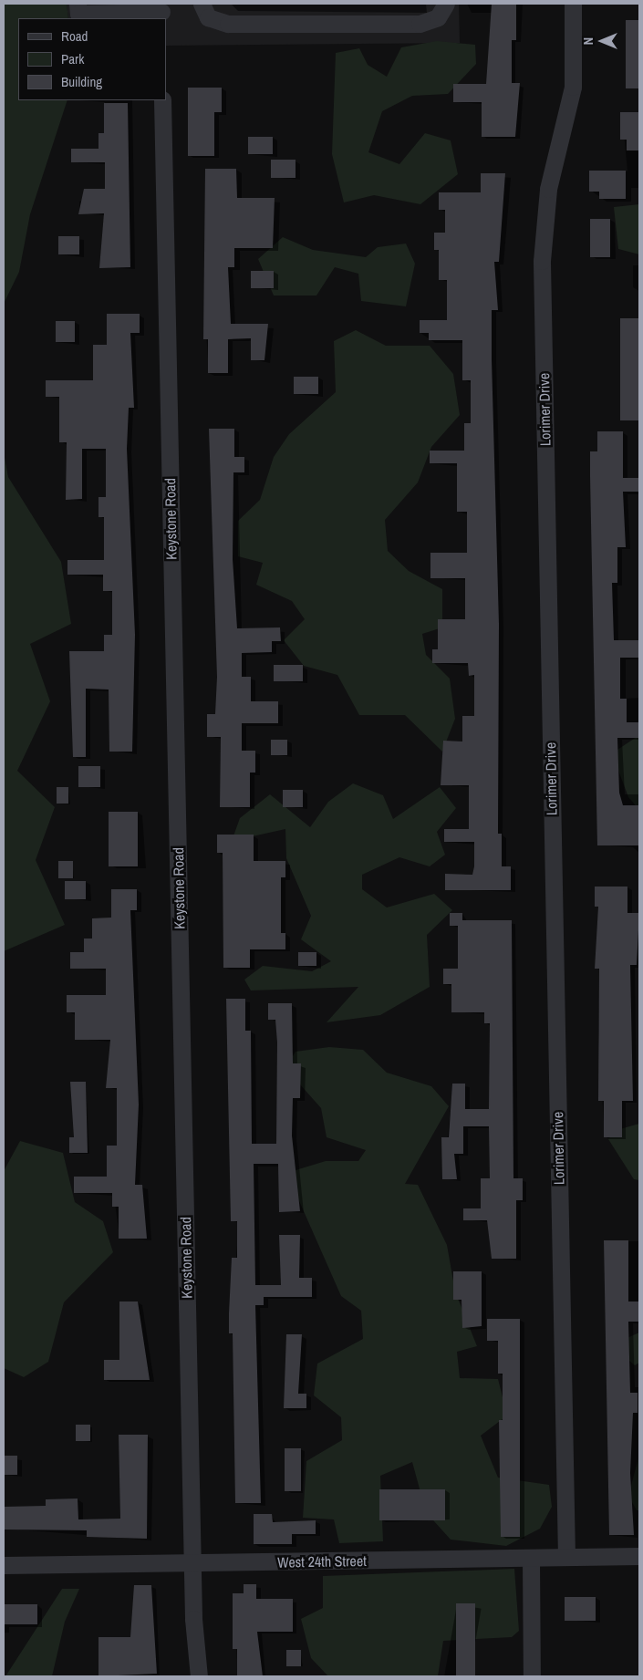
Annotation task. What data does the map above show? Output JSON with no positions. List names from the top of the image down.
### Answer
{
  "streets": {
    "street": ["Lorimer Drive", "Keystone Road", "West 24th Street"]
  },
  "crossings": [
    ["Lorimer Drive", "West 24th Street"],
    ["Keystone Road", "West 24th Street"]
  ],
  "legend": ["Road", "Park", "Building"],
  "north": "left"
}
